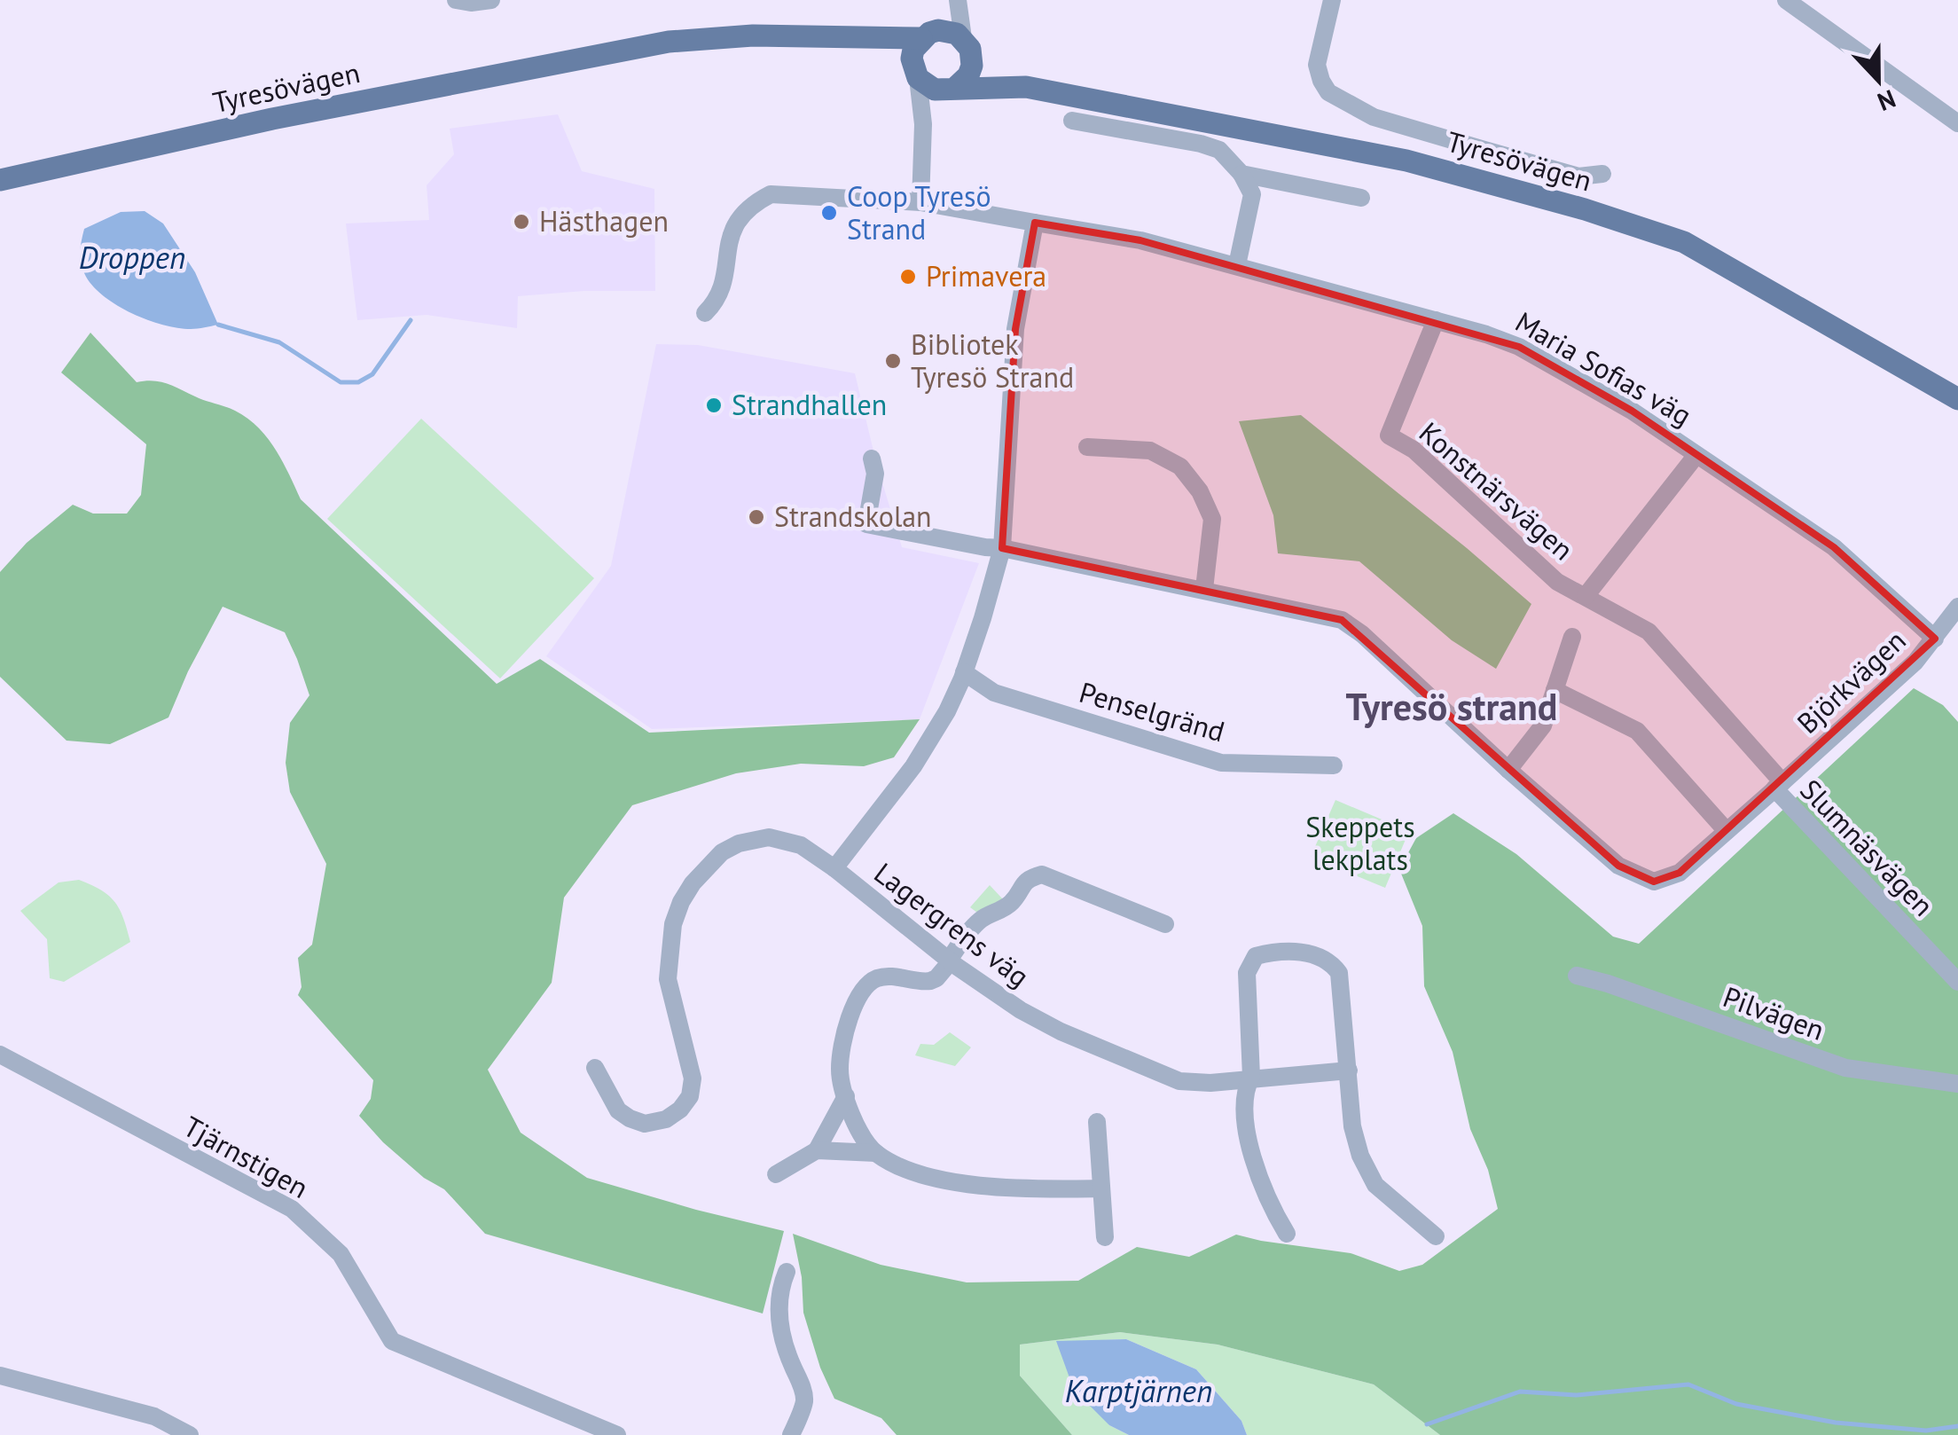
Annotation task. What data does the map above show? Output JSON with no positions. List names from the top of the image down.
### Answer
{
  "streets": {
    "main road": ["Tyresövägen"],
    "street": [
      "Maria Sofias väg",
      "Konstnärsvägen",
      "Björkvägen",
      "Penselgränd",
      "Slumnäsvägen",
      "Lagergrens väg",
      "Pilvägen",
      "Tjärnstigen"
    ]
  },
  "crossings": [
    ["Maria Sofias väg", "Konstnärsvägen"],
    ["Maria Sofias väg", "Björkvägen"],
    ["Maria Sofias väg", "Lagergrens väg"],
    ["Konstnärsvägen", "Björkvägen"],
    ["Konstnärsvägen", "Slumnäsvägen"],
    ["Björkvägen", "Slumnäsvägen"],
    ["Björkvägen", "Lagergrens väg"],
    ["Penselgränd", "Lagergrens väg"]
  ],
  "districts": ["Tyresö strand"],
  "water": ["Droppen", "Karptjärnen"],
  "parks": ["Skeppets lekplats"],
  "places": [
    "Coop Tyresö Strand",
    "Hästhagen",
    "Primavera",
    "Bibliotek Tyresö Strand",
    "Strandhallen",
    "Strandskolan"
  ],
  "north": "bottom"
}
